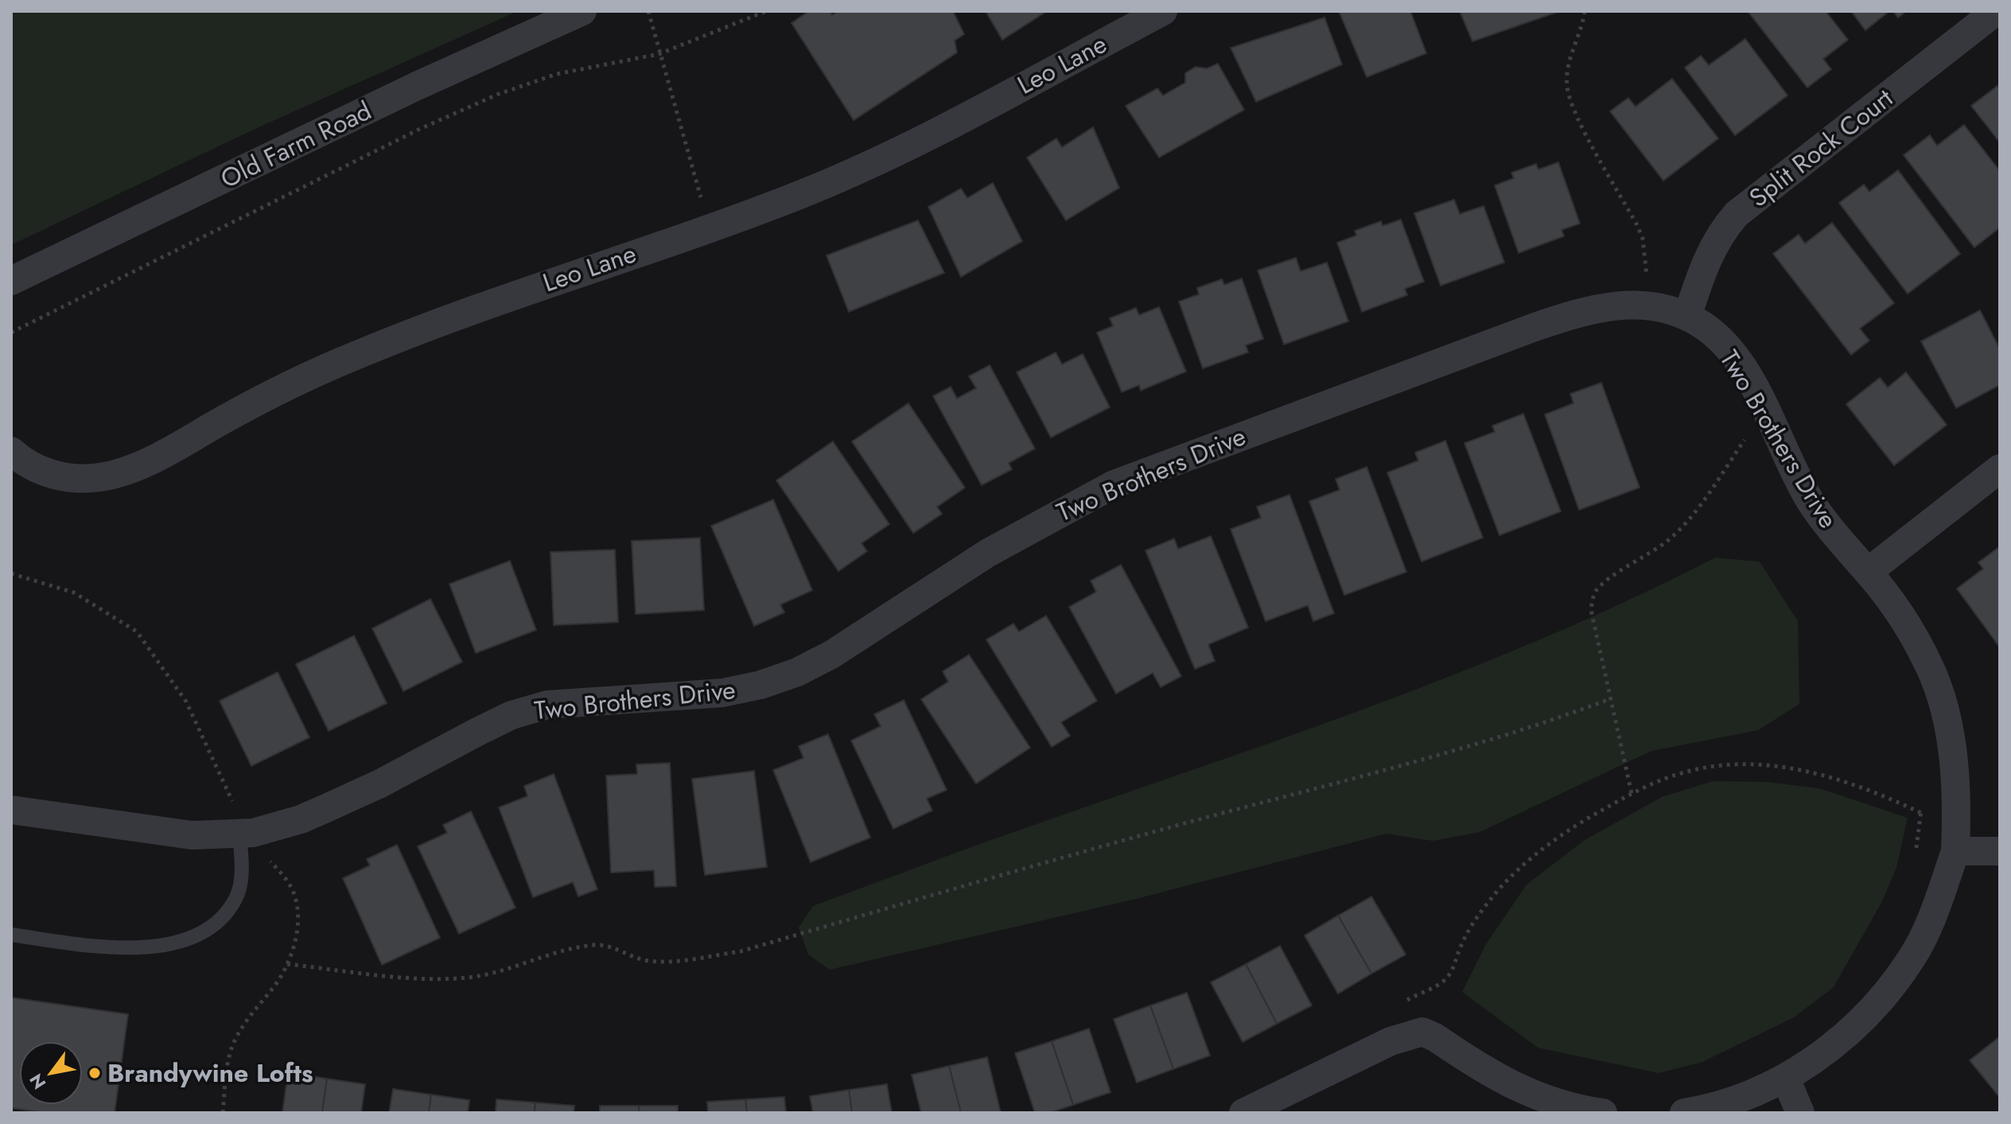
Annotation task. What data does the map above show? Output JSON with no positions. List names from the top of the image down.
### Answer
{
  "streets": {
    "street": [
      "Leo Lane",
      "Old Farm Road",
      "Split Rock Court",
      "Two Brothers Drive"
    ]
  },
  "crossings": [
    ["Split Rock Court", "Two Brothers Drive"]
  ],
  "places": ["Brandywine Lofts"],
  "north": "bottom left"
}
